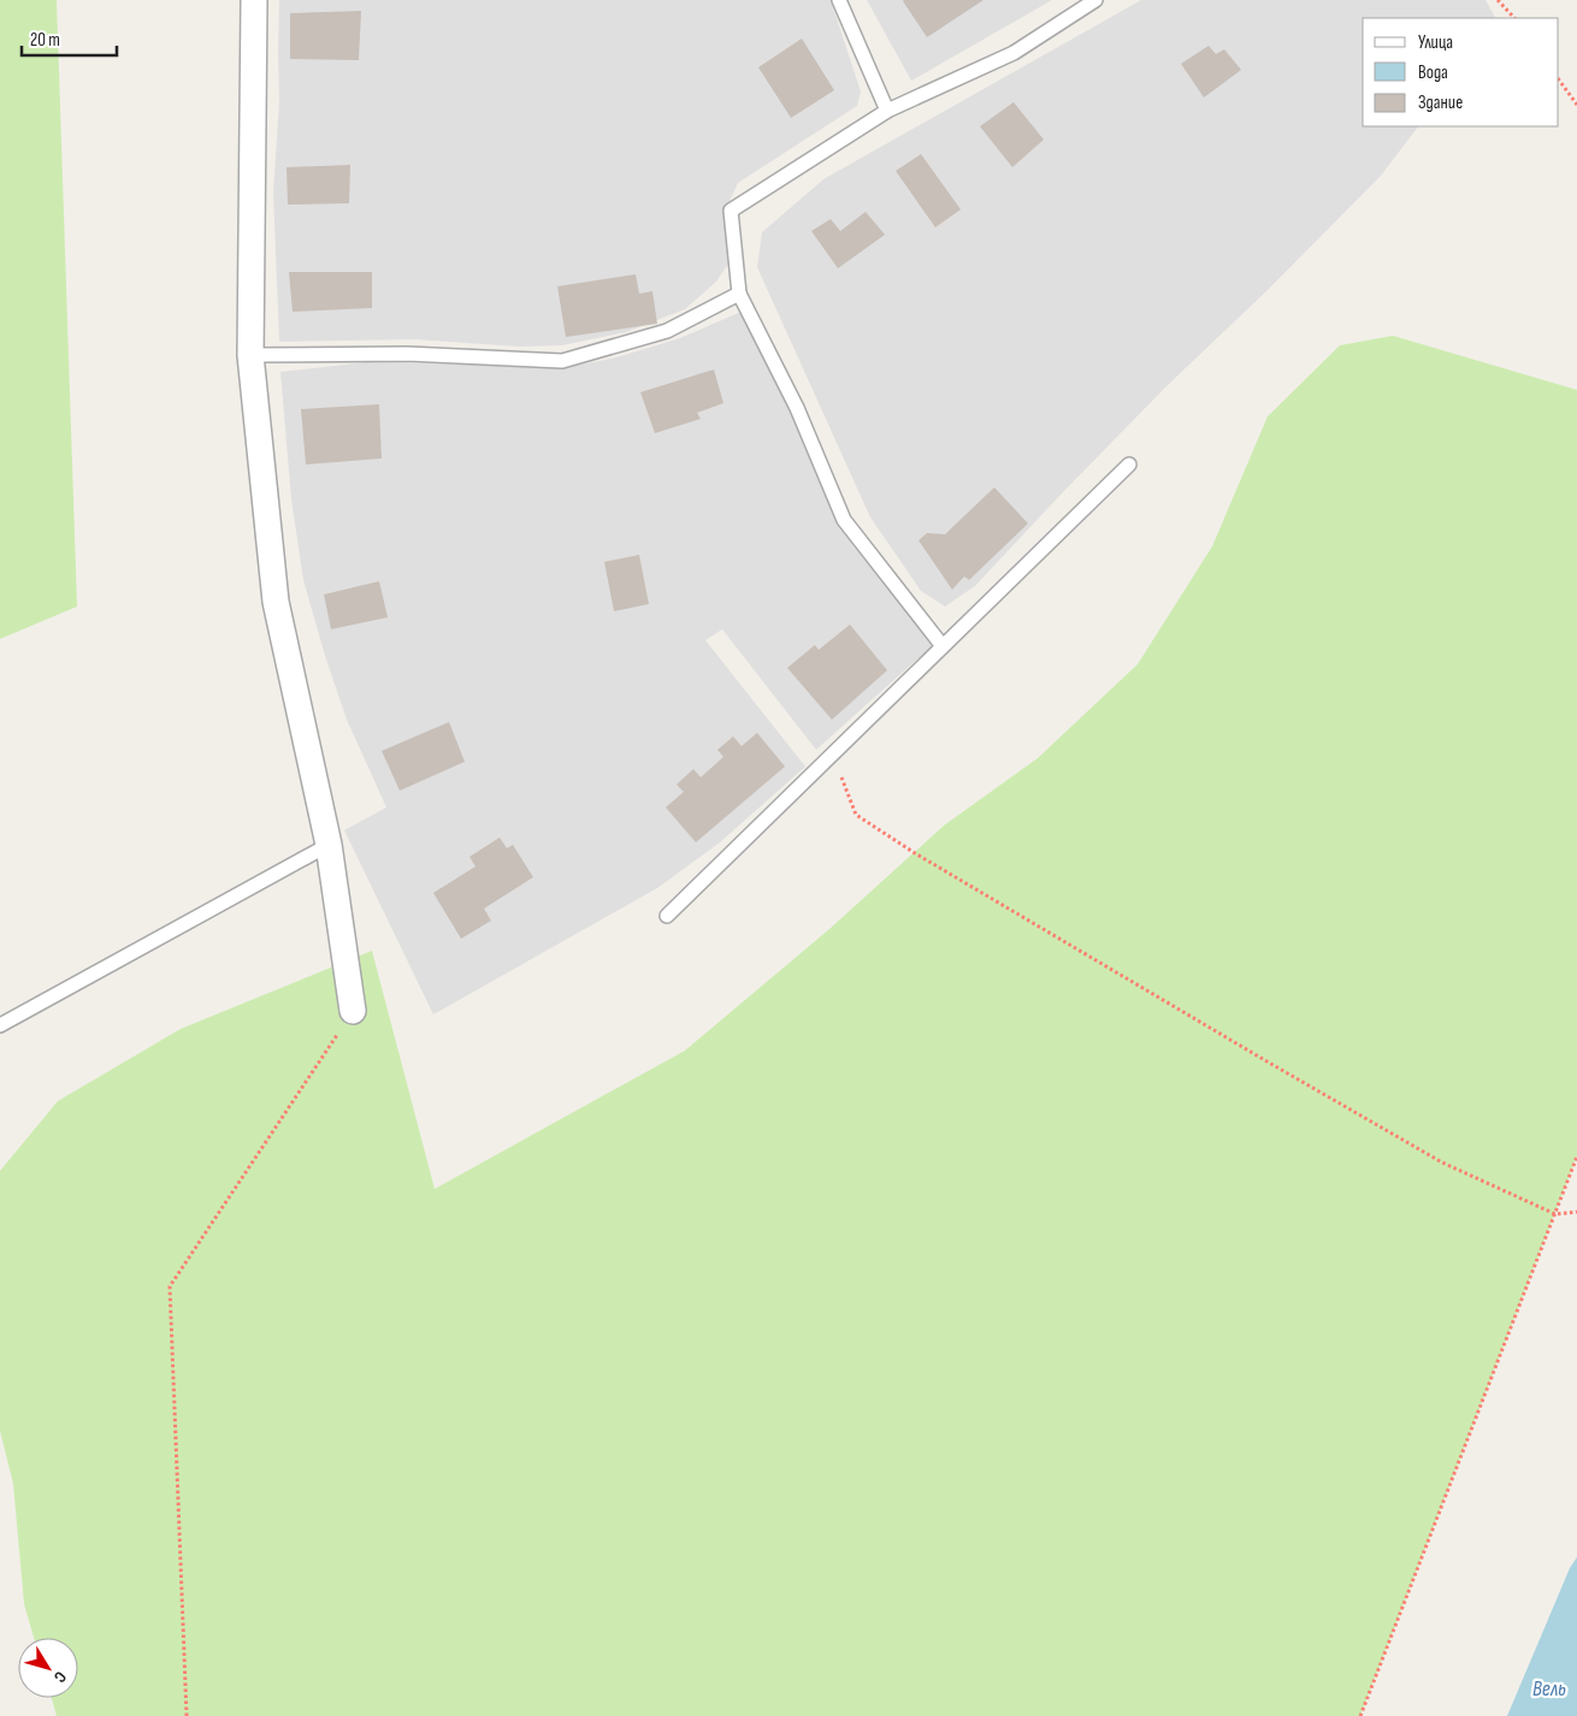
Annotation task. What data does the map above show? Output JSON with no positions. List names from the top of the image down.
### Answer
{
  "water": ["Вель"],
  "legend": ["Улица", "Вода", "Здание"],
  "scale_bar": "20 m",
  "north": "bottom right"
}
